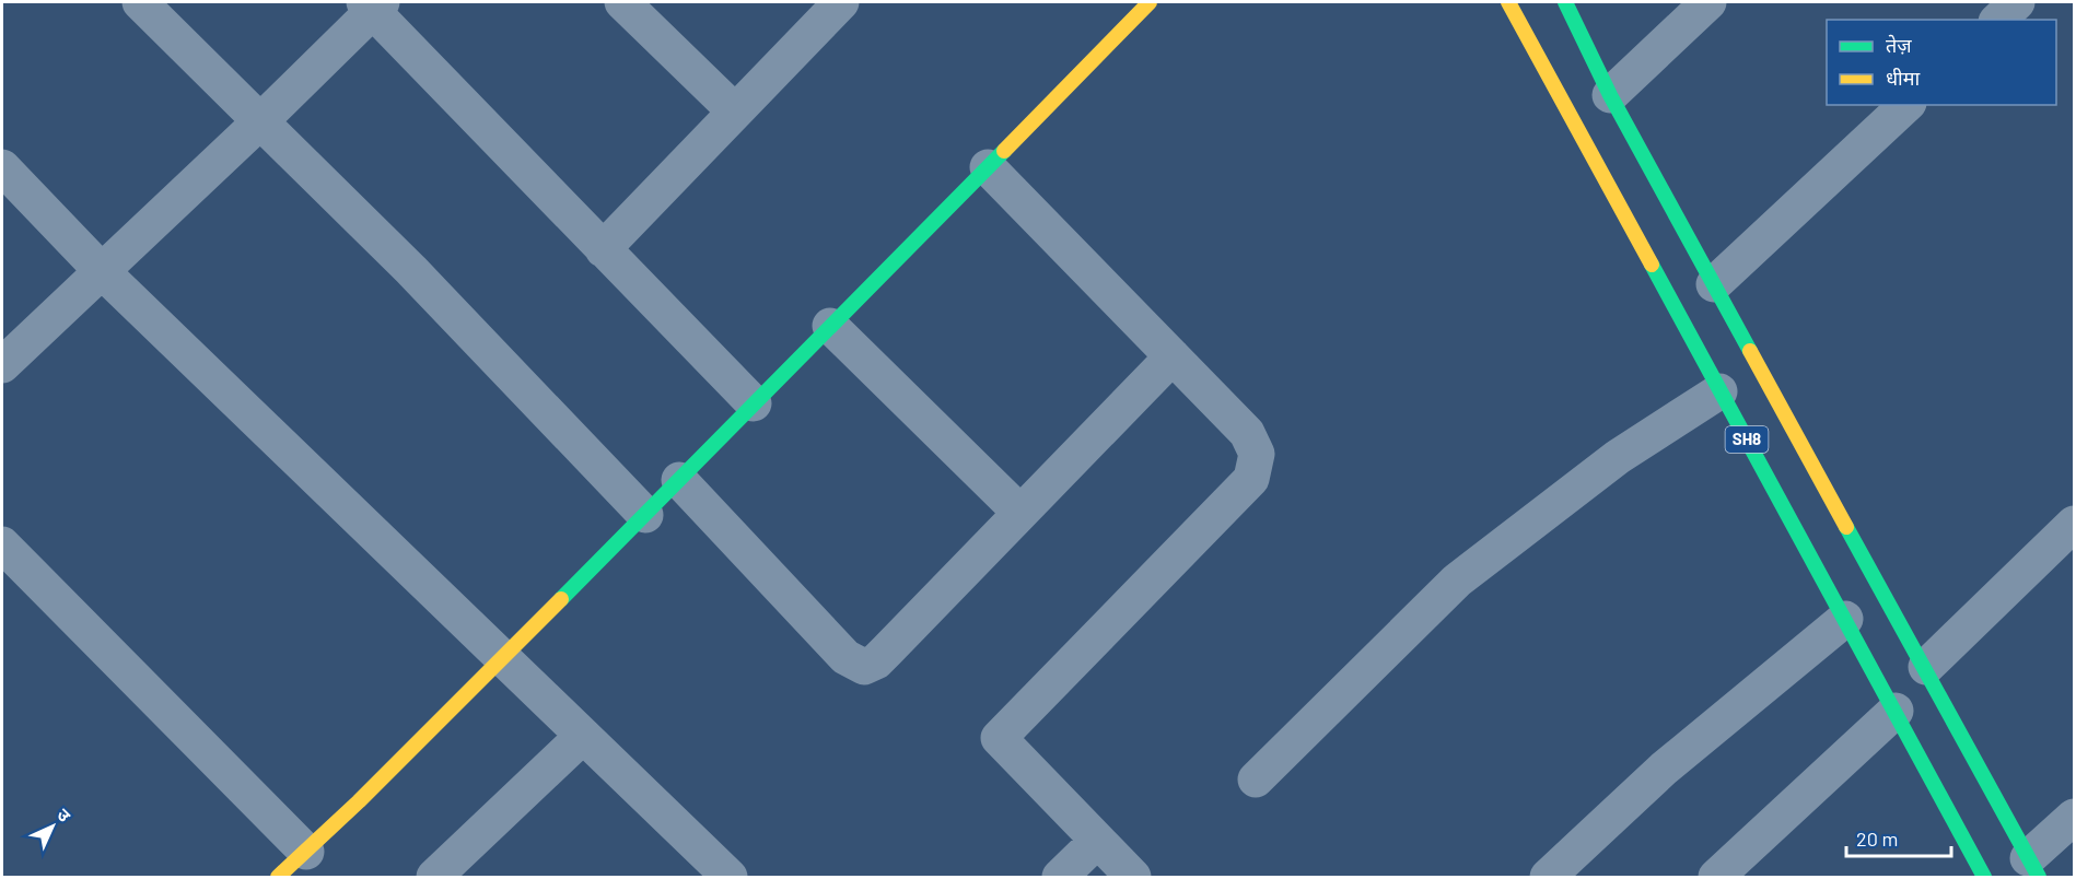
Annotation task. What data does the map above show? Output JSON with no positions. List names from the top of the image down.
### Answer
{
  "streets": {
    "main road": ["SH8"]
  },
  "legend": ["तेज़", "धीमा"],
  "scale_bar": "20 m",
  "north": "top right"
}
